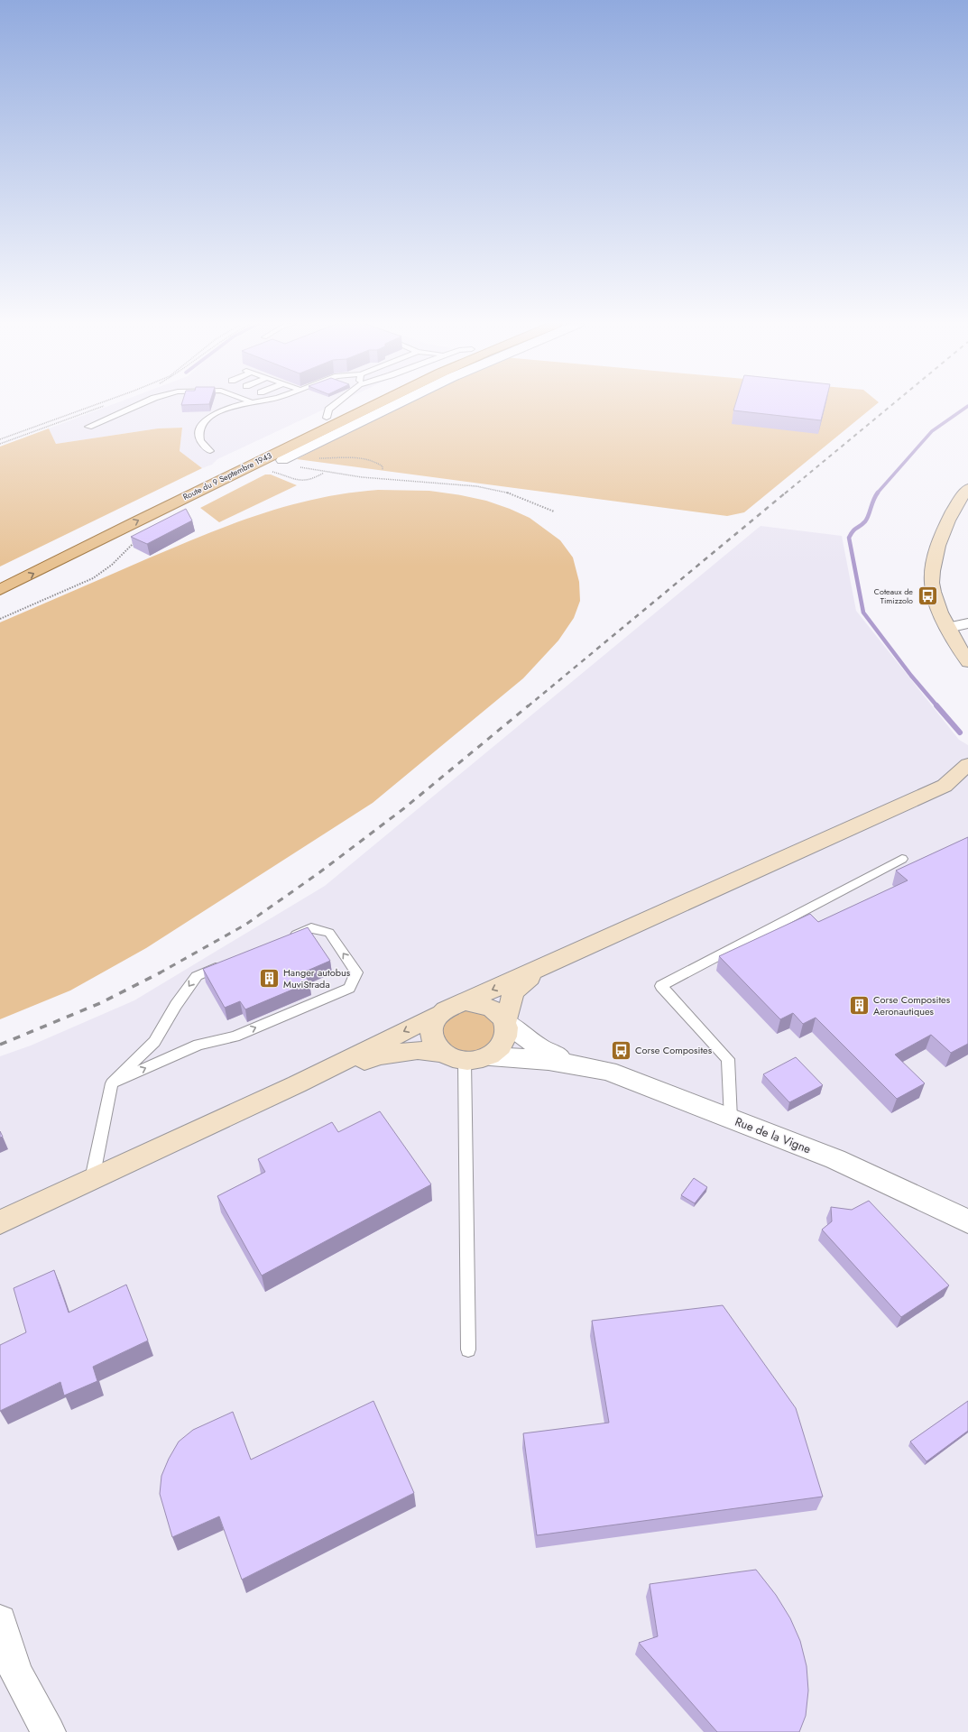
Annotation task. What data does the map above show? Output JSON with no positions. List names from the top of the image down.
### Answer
{
  "streets": {
    "main road": ["Route du 9 Septembre 1943"],
    "street": ["Rue de la Vigne"]
  },
  "places": {
    "bus stop": ["Coteaux de Timizzolo", "Corse Composites"],
    "building": ["Hanger autobus MuviStrada", "Corse Composites Aeronautiques"]
  }
}
